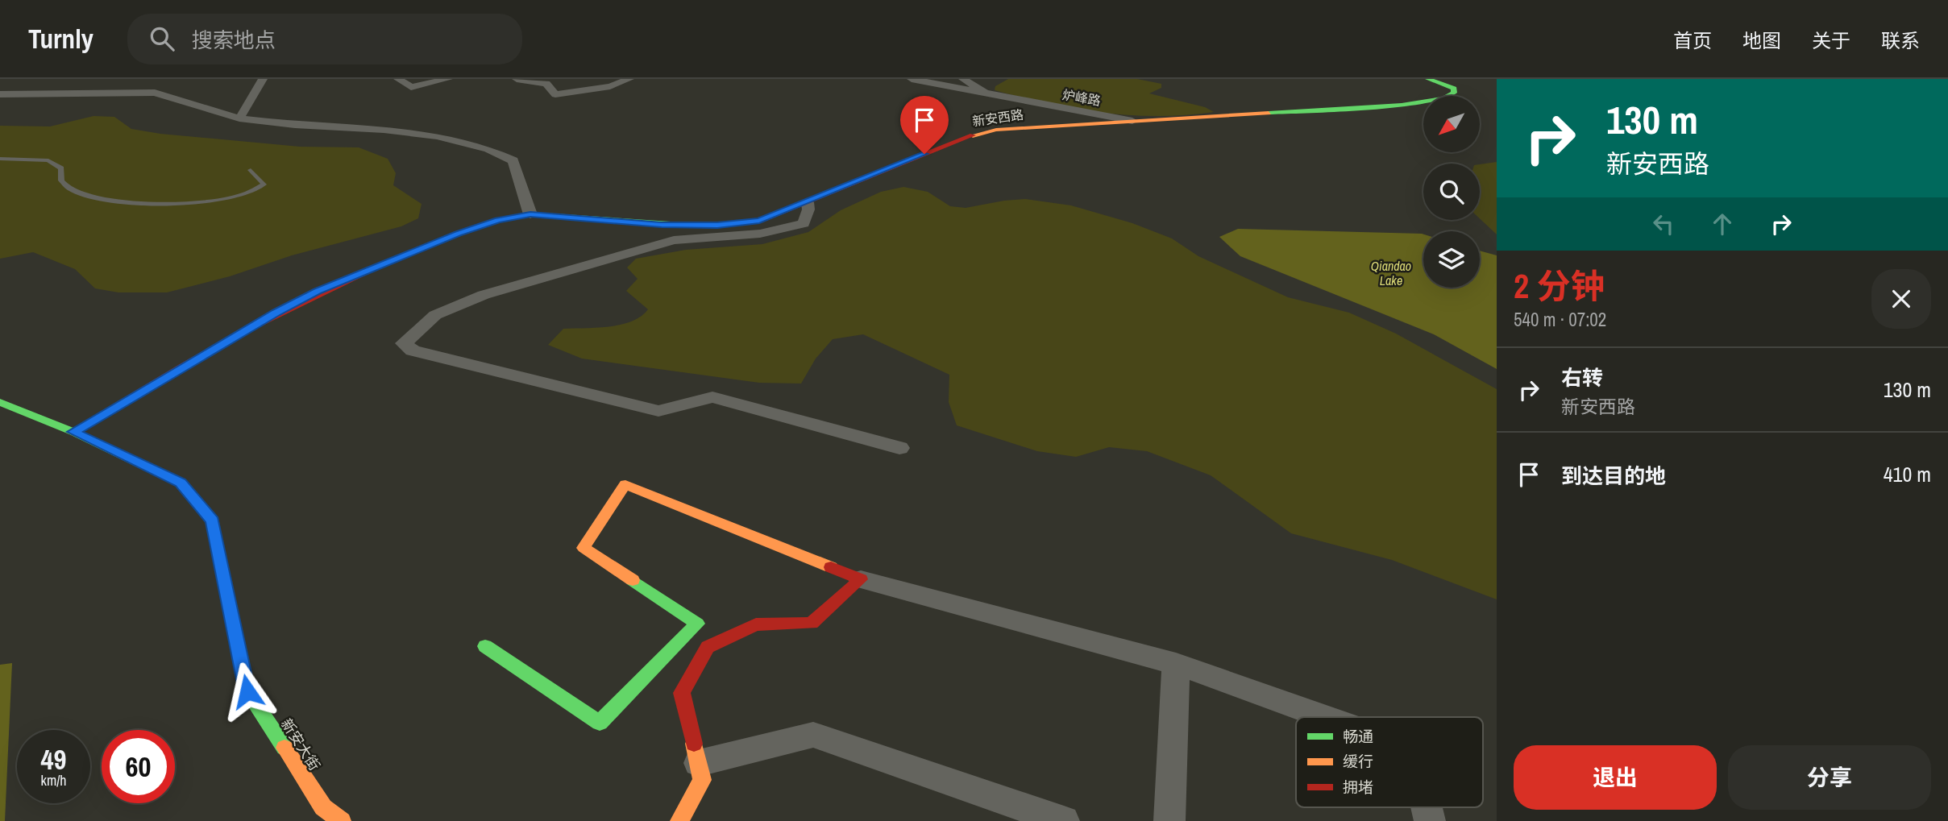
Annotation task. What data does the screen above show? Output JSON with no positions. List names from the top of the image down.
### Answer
{
  "streets": {
    "street": ["炉峰路", "新安西路", "新安大街"]
  },
  "crossings": [
    ["炉峰路", "新安西路"],
    ["新安西路", "新安大街"]
  ],
  "water": ["Qiandao Lake"],
  "legend": ["畅通", "缓行", "拥堵"],
  "north": "bottom left",
  "page": {
    "header": "Turnly",
    "search": "搜索地点",
    "nav": [
      "首页",
      "地图",
      "关于",
      "联系"
    ],
    "turn": ["130 m", "新安西路"],
    "heading": ["2 分钟", "540 m · 07:02"],
    "list": [
      {
        "name": "右转",
        "note": "新安西路",
        "value": "130 m"
      },
      {
        "name": "到达目的地",
        "value": "410 m"
      }
    ],
    "speed": "49 km/h",
    "limit": "60",
    "buttons": ["退出", "分享"]
  }
}
